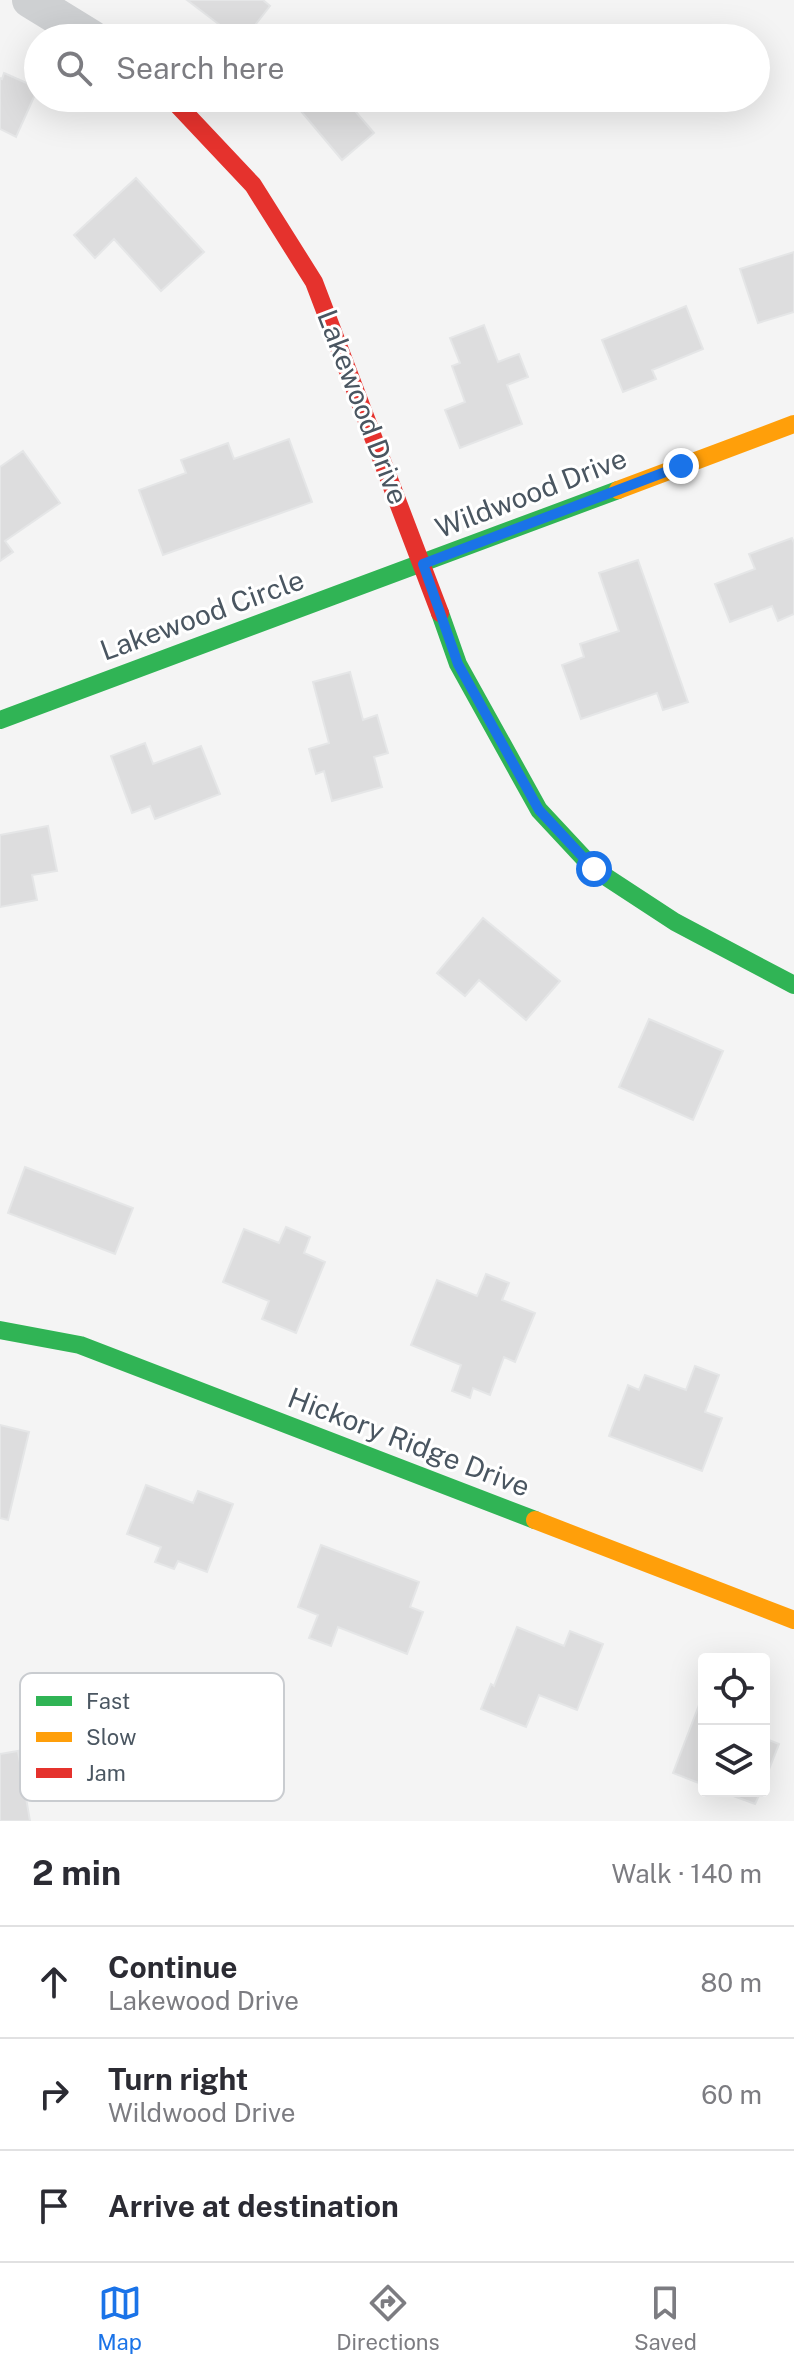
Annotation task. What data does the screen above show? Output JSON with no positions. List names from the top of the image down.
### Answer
{
  "streets": {
    "street": [
      "Lakewood Drive",
      "Wildwood Drive",
      "Lakewood Circle",
      "Hickory Ridge Drive"
    ]
  },
  "crossings": [
    ["Lakewood Drive", "Wildwood Drive"],
    ["Lakewood Drive", "Lakewood Circle"],
    ["Wildwood Drive", "Lakewood Circle"]
  ],
  "legend": ["Fast", "Slow", "Jam"],
  "page": {
    "search": "Search here",
    "heading": ["2 min", "Walk · 140 m"],
    "list": [
      ["Continue", "Lakewood Drive", "80 m"],
      ["Turn right", "Wildwood Drive", "60 m"],
      "Arrive at destination"
    ],
    "nav": ["Map", "Directions", "Saved"]
  }
}
